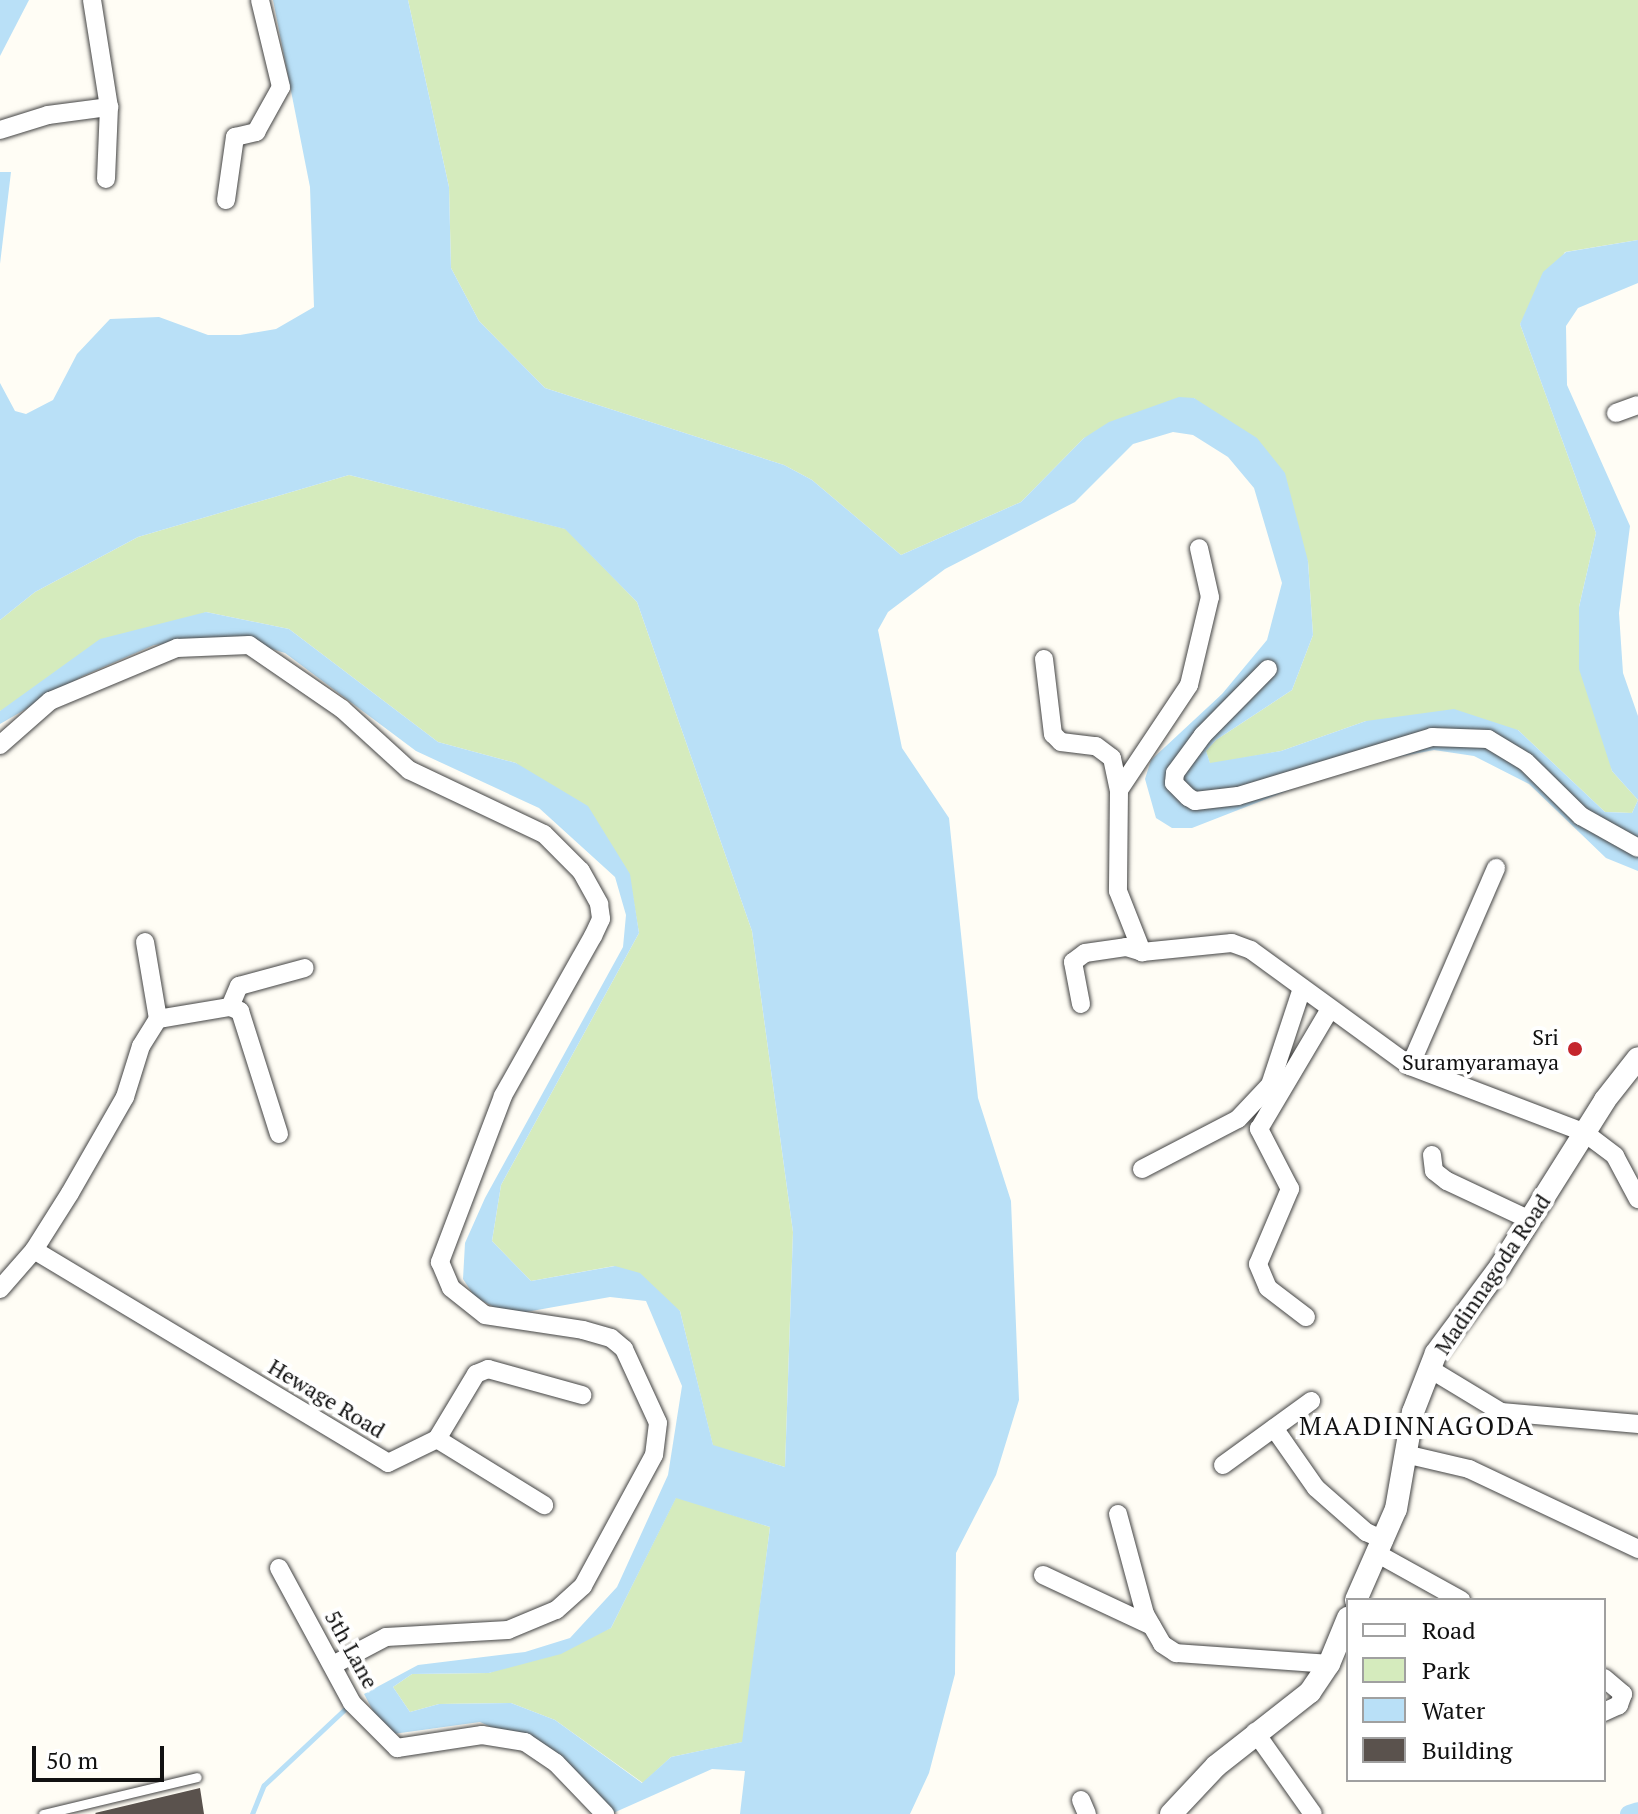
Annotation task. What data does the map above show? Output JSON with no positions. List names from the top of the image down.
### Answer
{
  "streets": {
    "street": ["Madinnagoda Road", "Hewage Road", "5th Lane"]
  },
  "districts": ["MAADINNAGODA"],
  "places": ["Sri Suramyaramaya"],
  "legend": [
    "Road",
    "Park",
    "Water",
    "Building"
  ],
  "scale_bar": "50 m"
}
